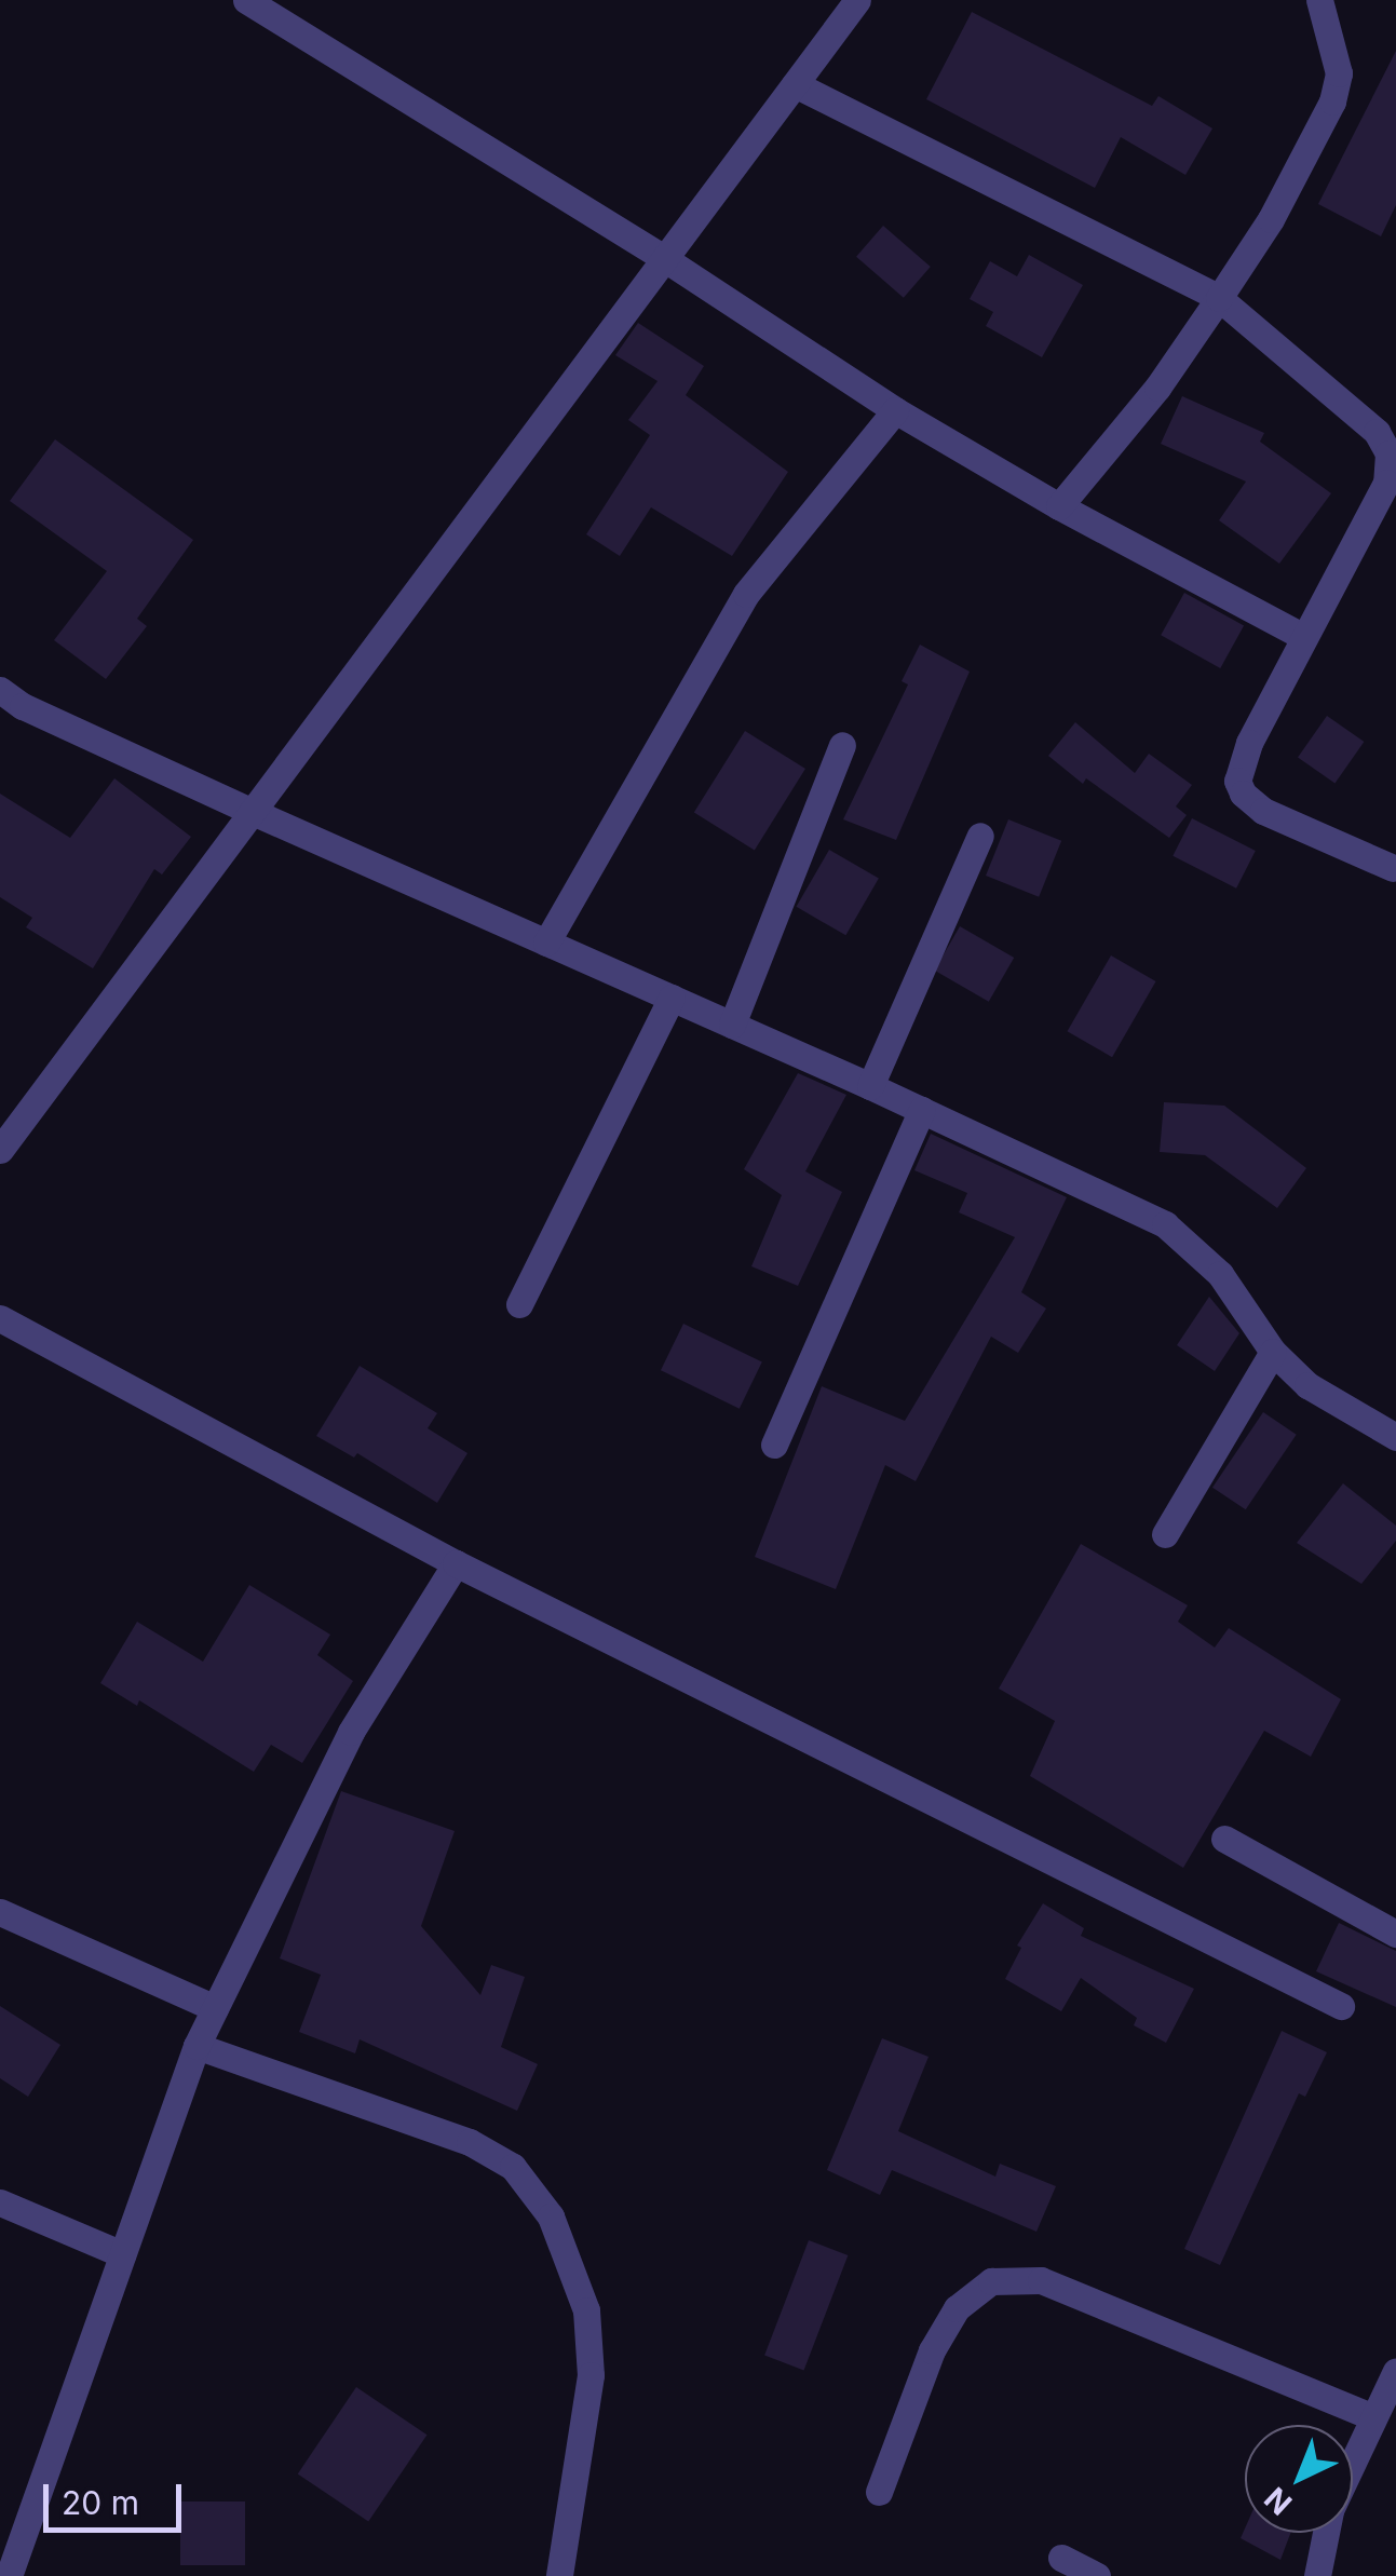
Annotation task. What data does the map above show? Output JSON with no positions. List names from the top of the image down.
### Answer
{
  "scale_bar": "20 m",
  "north": "bottom left"
}
